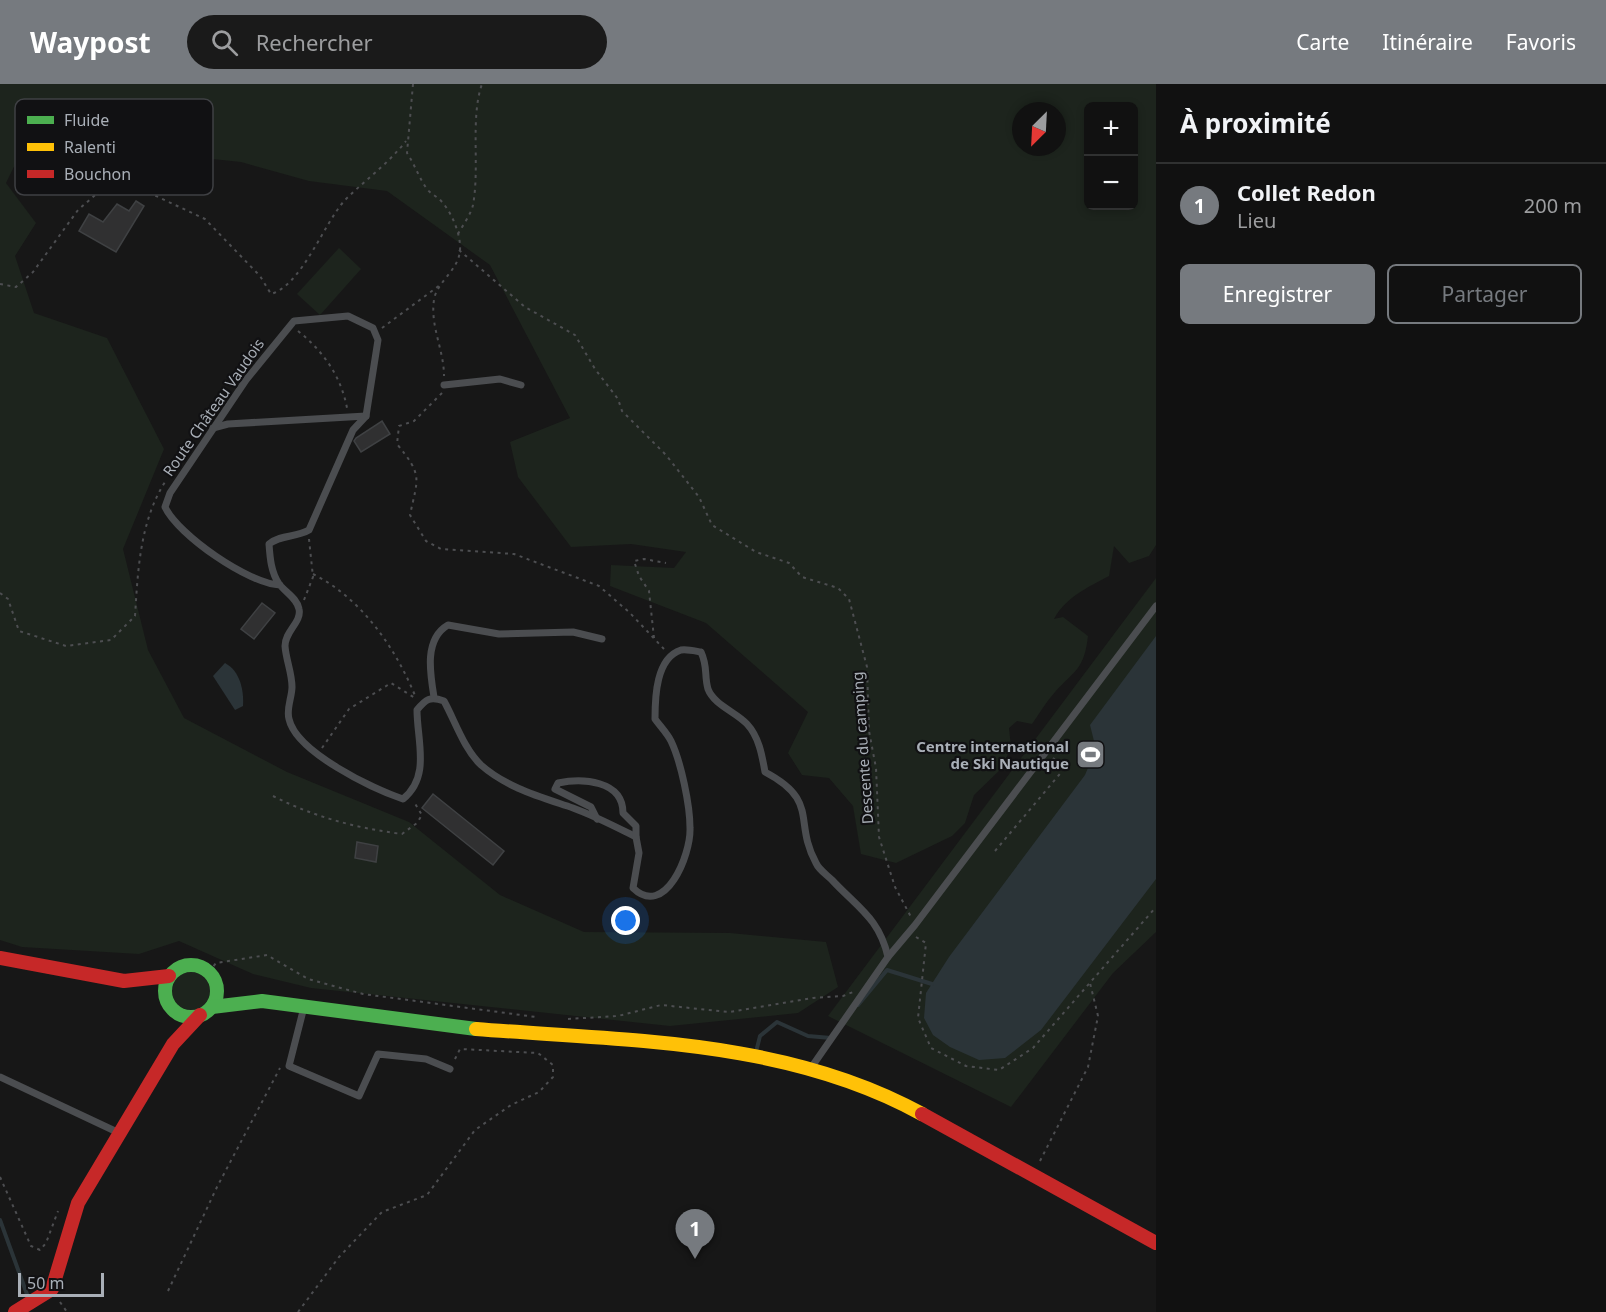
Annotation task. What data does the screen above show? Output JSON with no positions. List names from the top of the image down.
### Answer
{
  "streets": {
    "lane": ["Route Château Vaudois"],
    "path": ["Descente du camping"]
  },
  "places": {
    "sports": ["Centre international de Ski Nautique"]
  },
  "legend": ["Fluide", "Ralenti", "Bouchon"],
  "scale_bar": "50 m",
  "north": "bottom left",
  "page": {
    "header": "Waypost",
    "search": "Rechercher",
    "nav": ["Carte", "Itinéraire", "Favoris"],
    "heading": "À proximité",
    "map_buttons": ["+", "−"],
    "list": [
      {
        "mark": "1",
        "name": "Collet Redon",
        "note": "Lieu",
        "value": "200 m"
      }
    ],
    "buttons": ["Enregistrer", "Partager"],
    "pins": "1",
    "scale": "50 m"
  }
}
